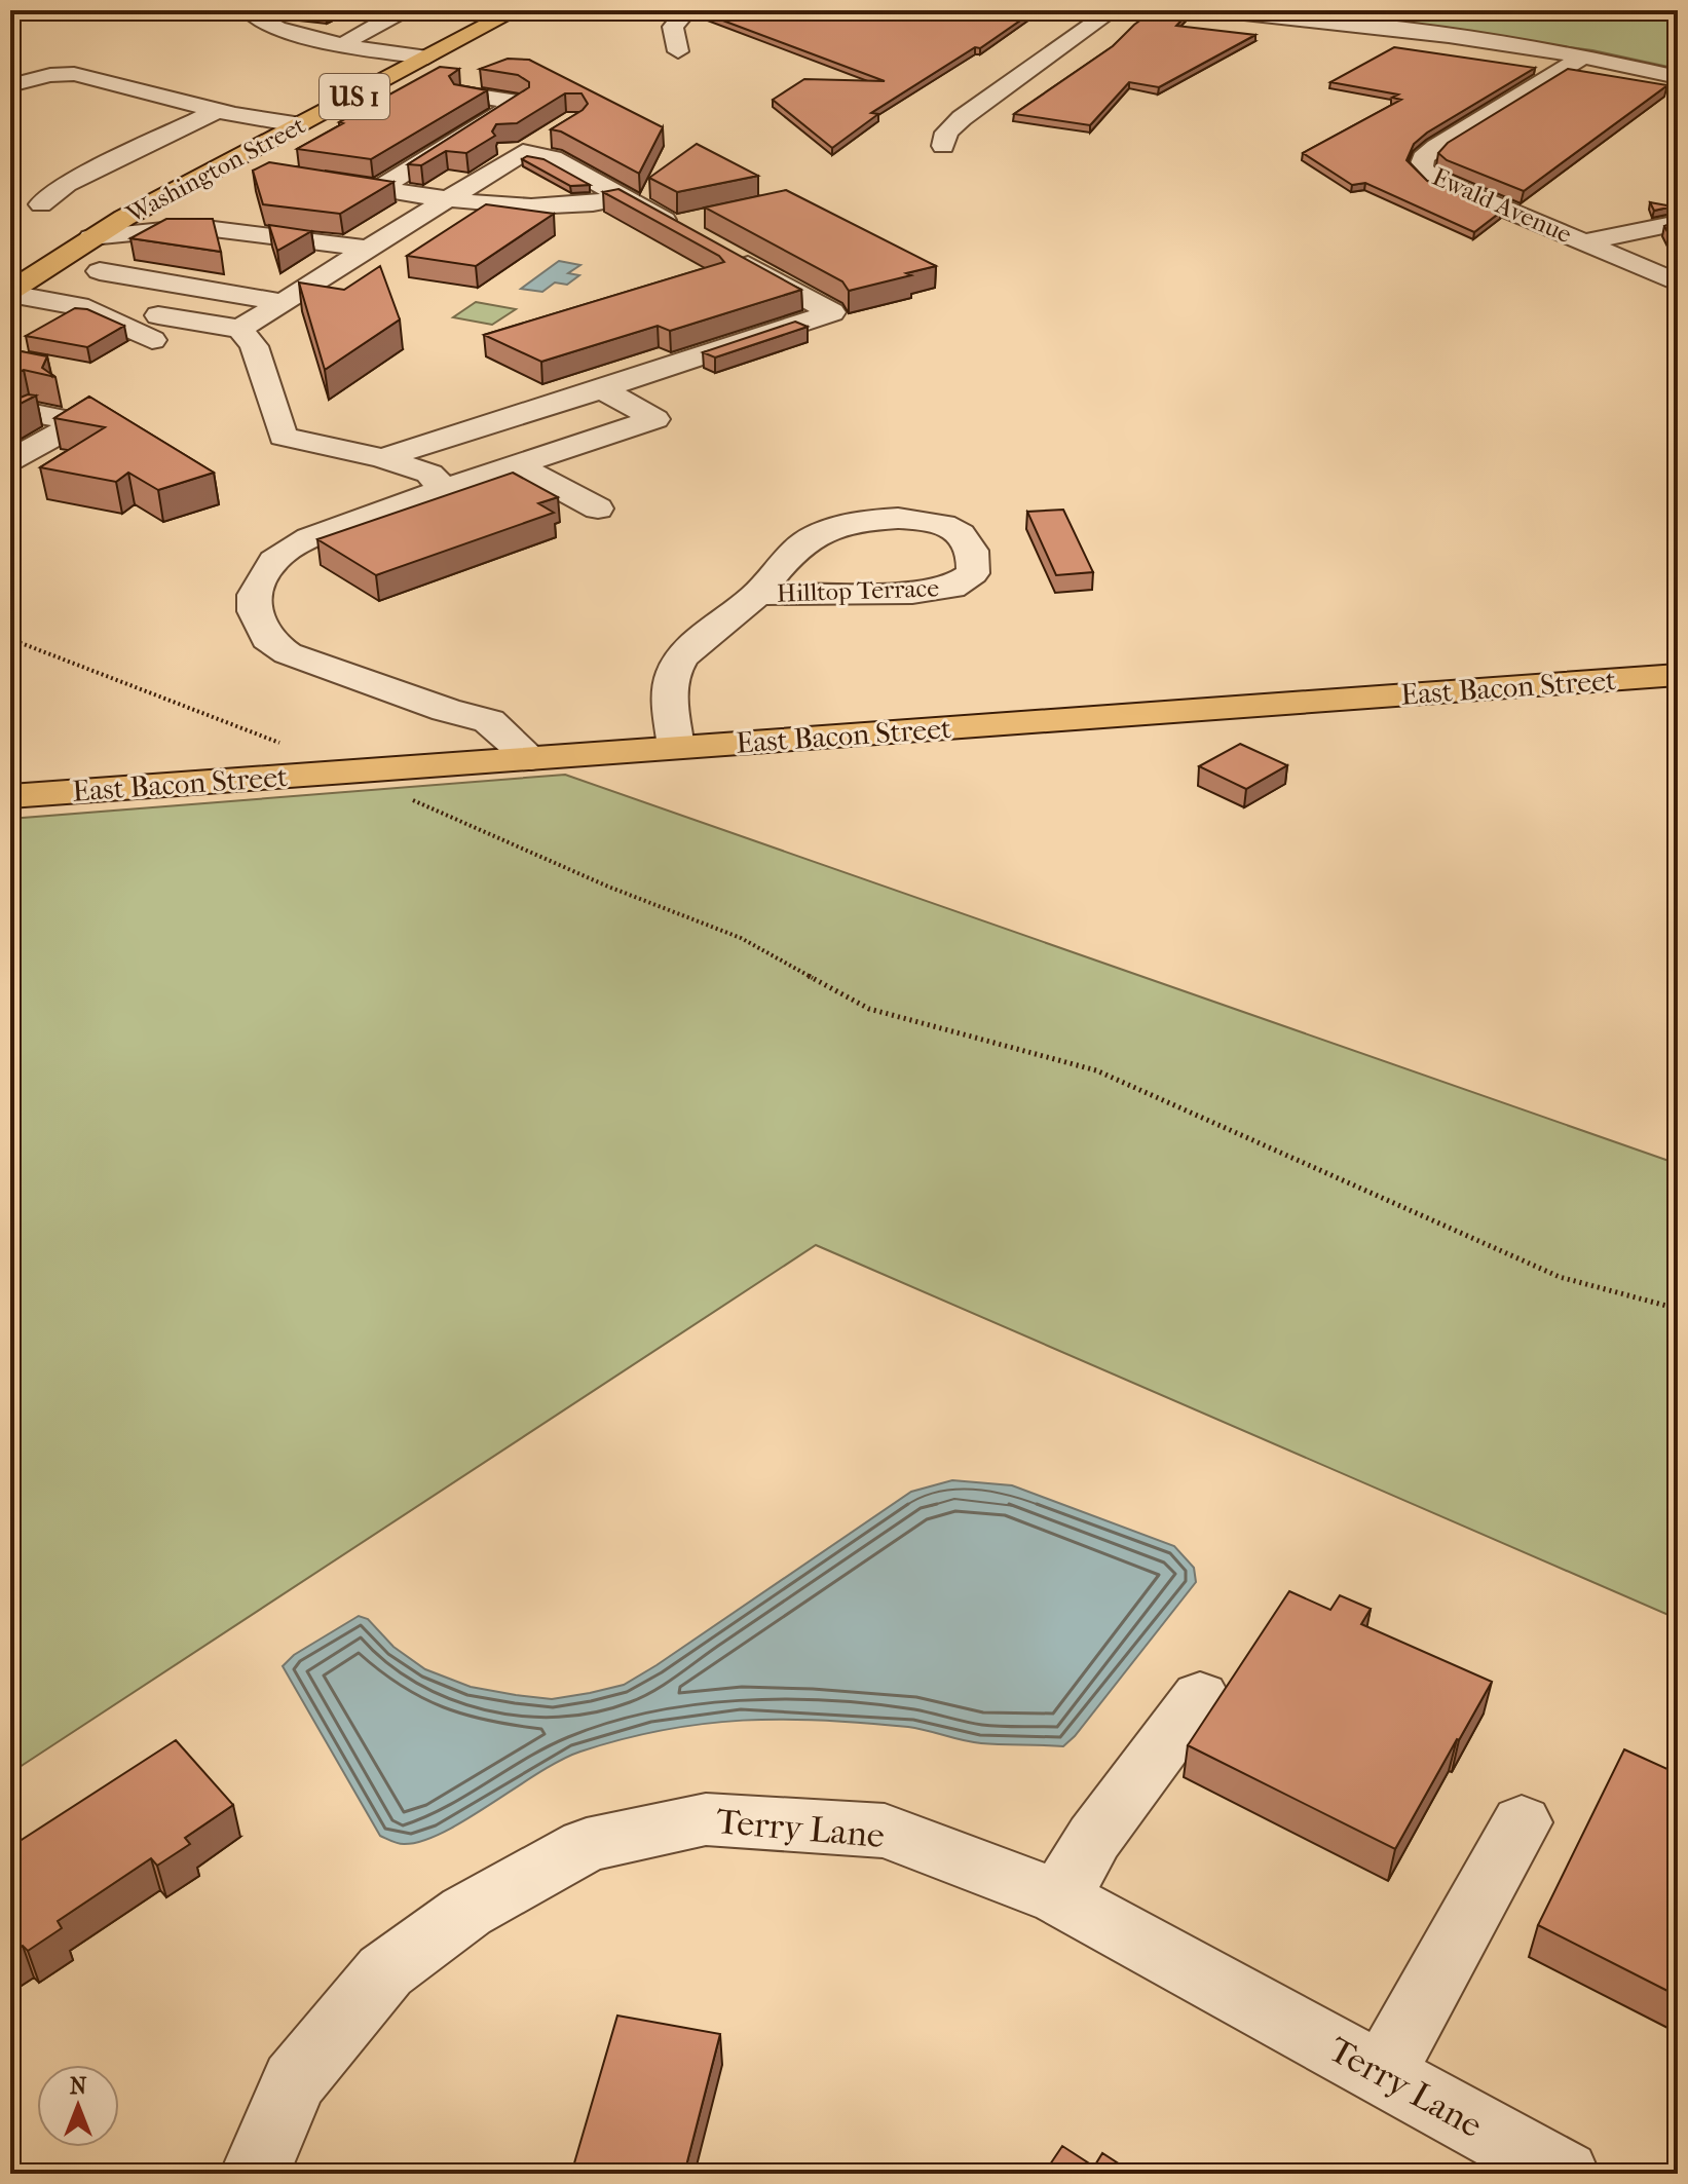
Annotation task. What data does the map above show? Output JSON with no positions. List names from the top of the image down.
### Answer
{
  "streets": {
    "main road": ["US 1", "Washington Street", "East Bacon Street"],
    "street": ["Ewald Avenue", "Hilltop Terrace", "Terry Lane"]
  },
  "crossings": [
    ["Hilltop Terrace", "East Bacon Street"]
  ],
  "north": "top"
}
